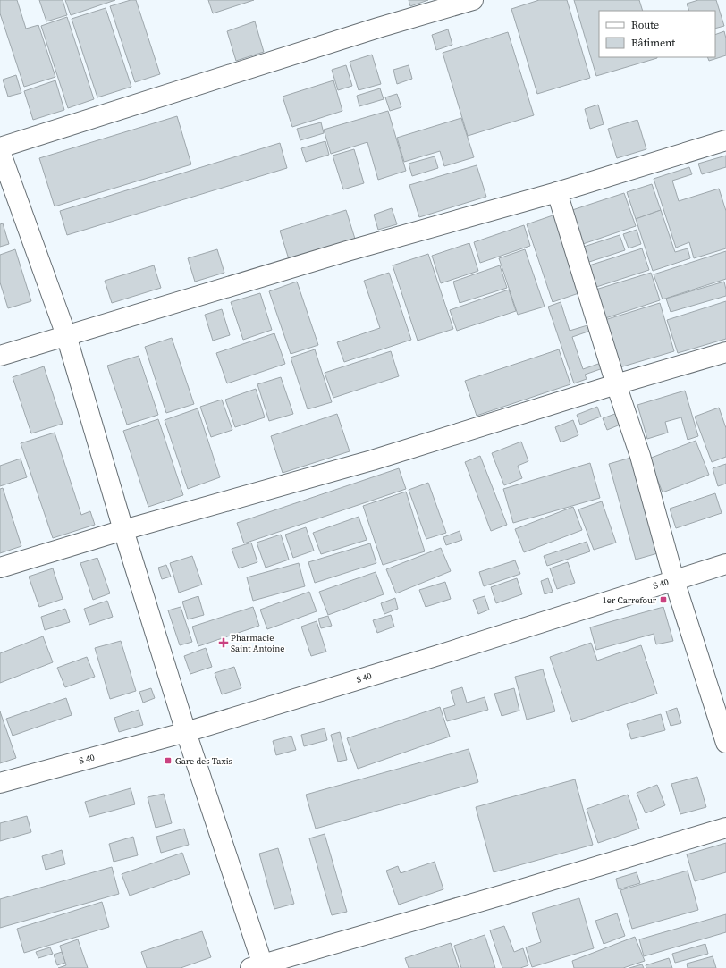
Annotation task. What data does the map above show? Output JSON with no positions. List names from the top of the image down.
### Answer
{
  "streets": {
    "street": ["S 40"]
  },
  "places": {
    "transit": ["1er Carrefour", "Gare des Taxis"],
    "health": ["Pharmacie Saint Antoine"]
  },
  "legend": ["Route", "Bâtiment"]
}
